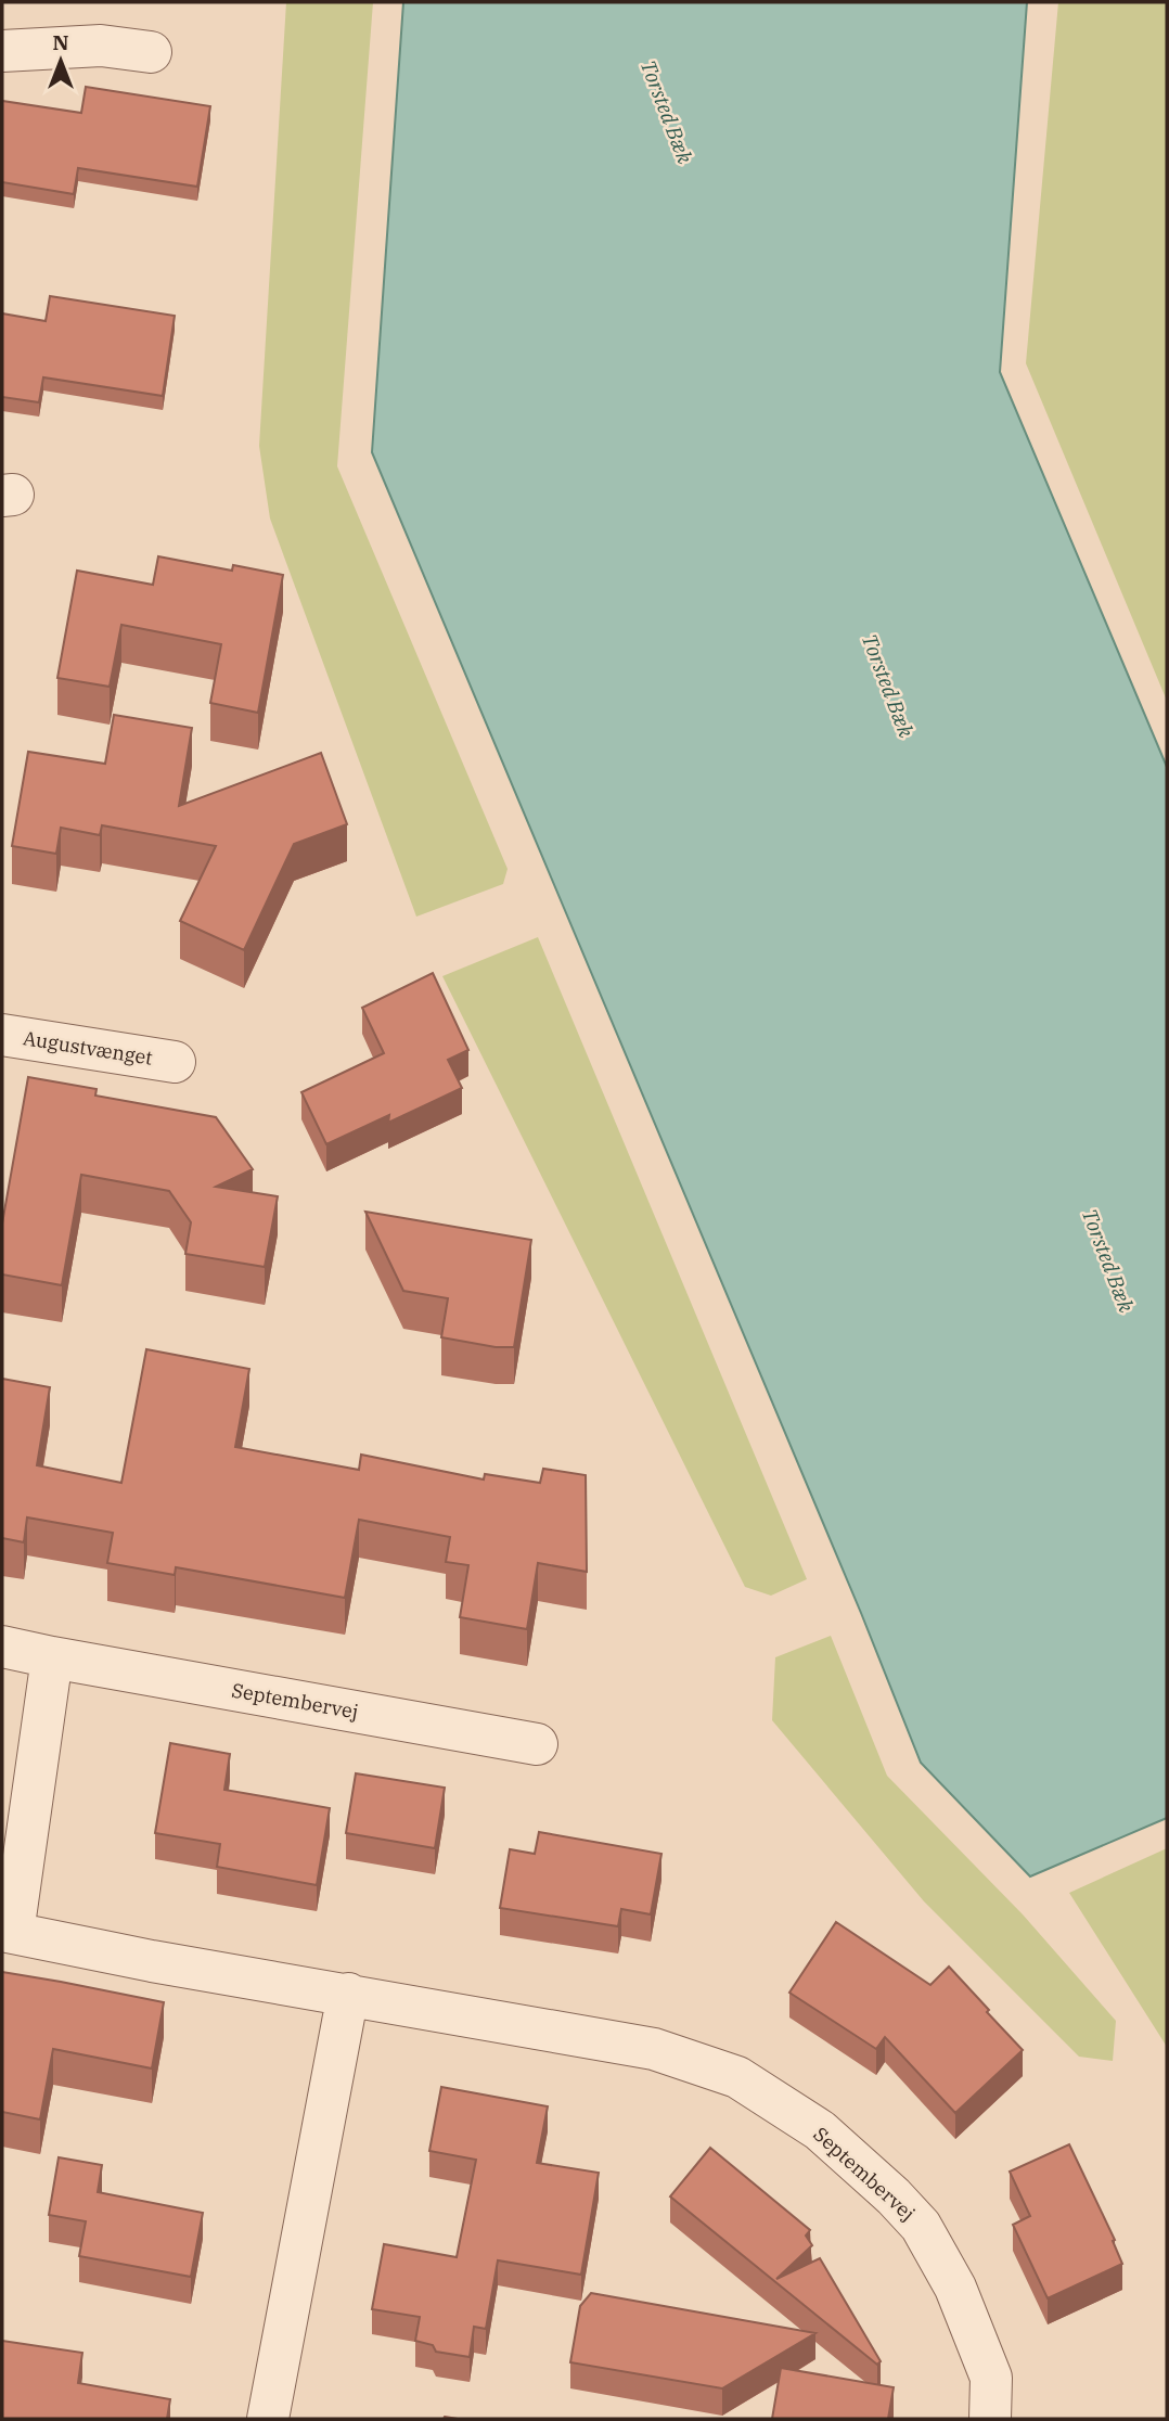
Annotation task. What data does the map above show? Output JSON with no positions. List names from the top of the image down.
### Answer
{
  "streets": {
    "street": ["Augustvænget", "Septembervej"]
  },
  "water": ["Torsted Bæk"],
  "north": "top"
}
